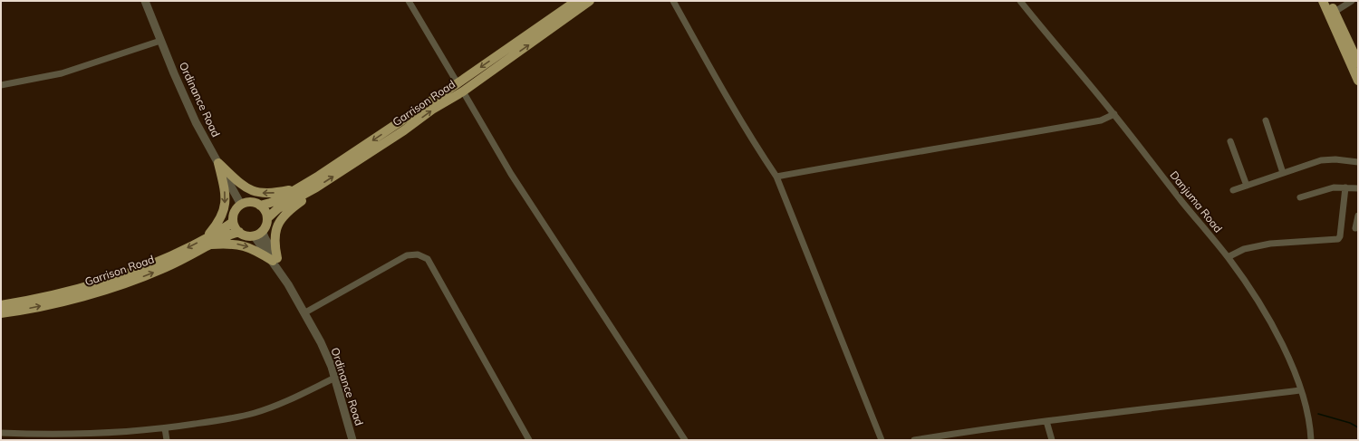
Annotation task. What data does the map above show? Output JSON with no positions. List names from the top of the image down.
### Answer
{
  "streets": {
    "main road": ["Garrison Road"],
    "street": ["Ordinance Road", "Danjuma Road"]
  },
  "crossings": [
    ["Ordinance Road", "Garrison Road"]
  ]
}
